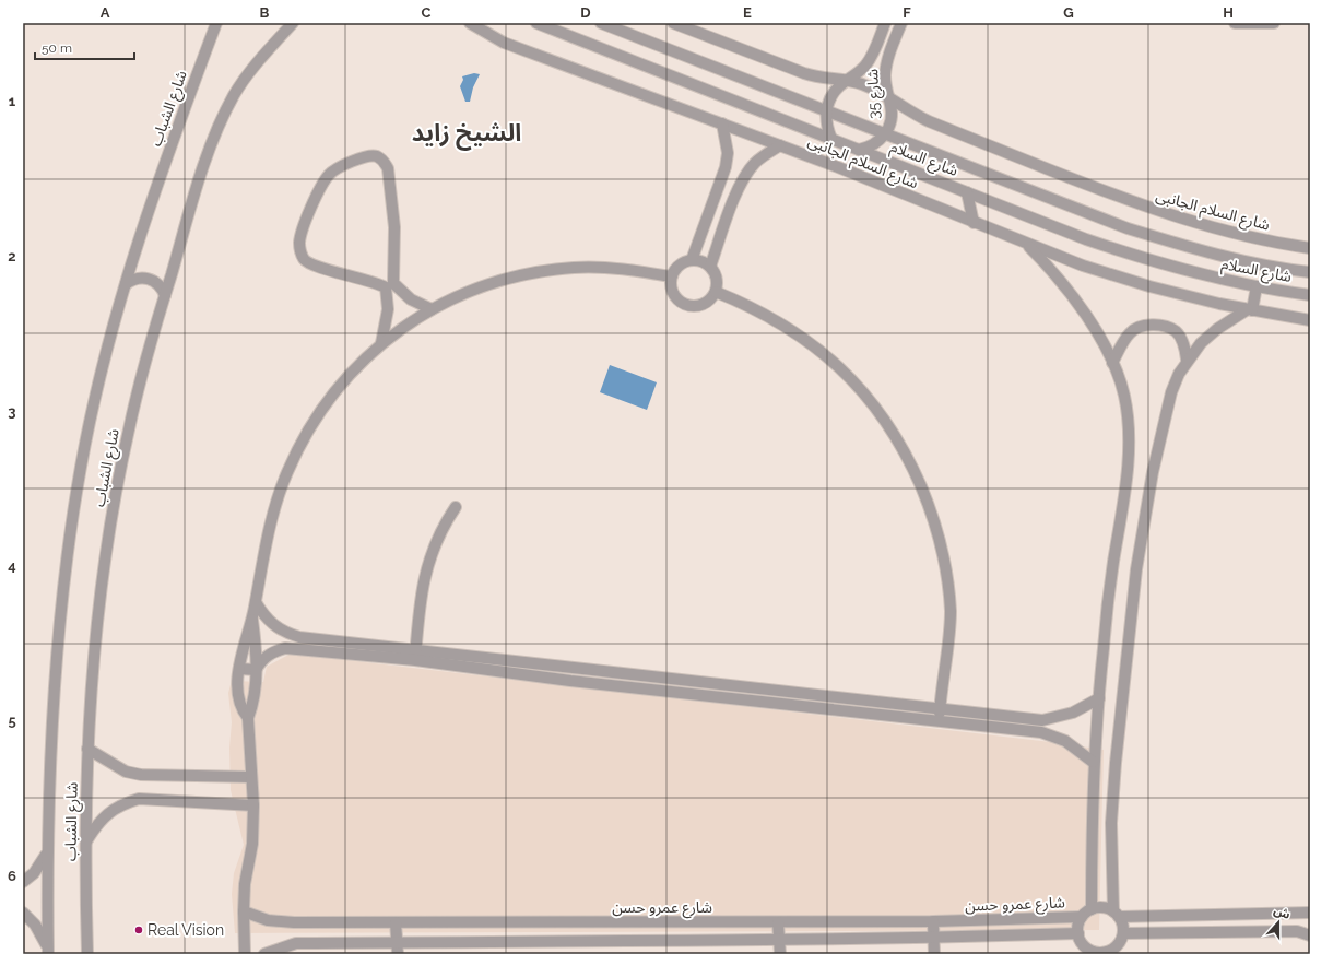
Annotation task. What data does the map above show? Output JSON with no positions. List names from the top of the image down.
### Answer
{
  "streets": {
    "street": [
      "شارع 35",
      "شارع الشباب",
      "شارع السلام",
      "شارع السلام الجانبى",
      "شارع عمرو حسن"
    ]
  },
  "crossings": [
    ["شارع 35", "شارع السلام"],
    ["شارع 35", "شارع السلام الجانبى"]
  ],
  "districts": ["الشيخ زايد"],
  "places": ["Real Vision"],
  "scale_bar": "50 m",
  "north": "top",
  "grid": {
    "columns": [
      "A",
      "B",
      "C",
      "D",
      "E",
      "F",
      "G",
      "H"
    ],
    "rows": [
      "1",
      "2",
      "3",
      "4",
      "5",
      "6"
    ]
  }
}
